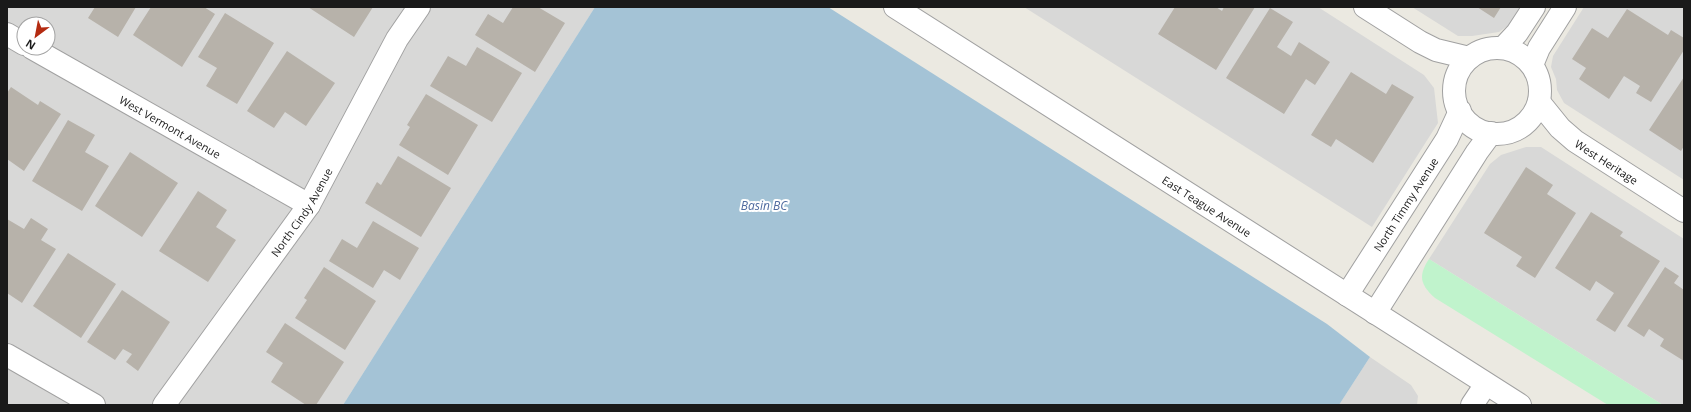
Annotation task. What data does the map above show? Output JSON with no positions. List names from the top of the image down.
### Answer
{
  "streets": {
    "street": [
      "West Vermont Avenue",
      "West Heritage",
      "North Timmy Avenue",
      "East Teague Avenue",
      "North Cindy Avenue"
    ]
  },
  "crossings": [
    ["West Vermont Avenue", "North Cindy Avenue"],
    ["West Heritage", "North Timmy Avenue"],
    ["North Timmy Avenue", "East Teague Avenue"]
  ],
  "water": ["Basin BC"],
  "north": "bottom left"
}
